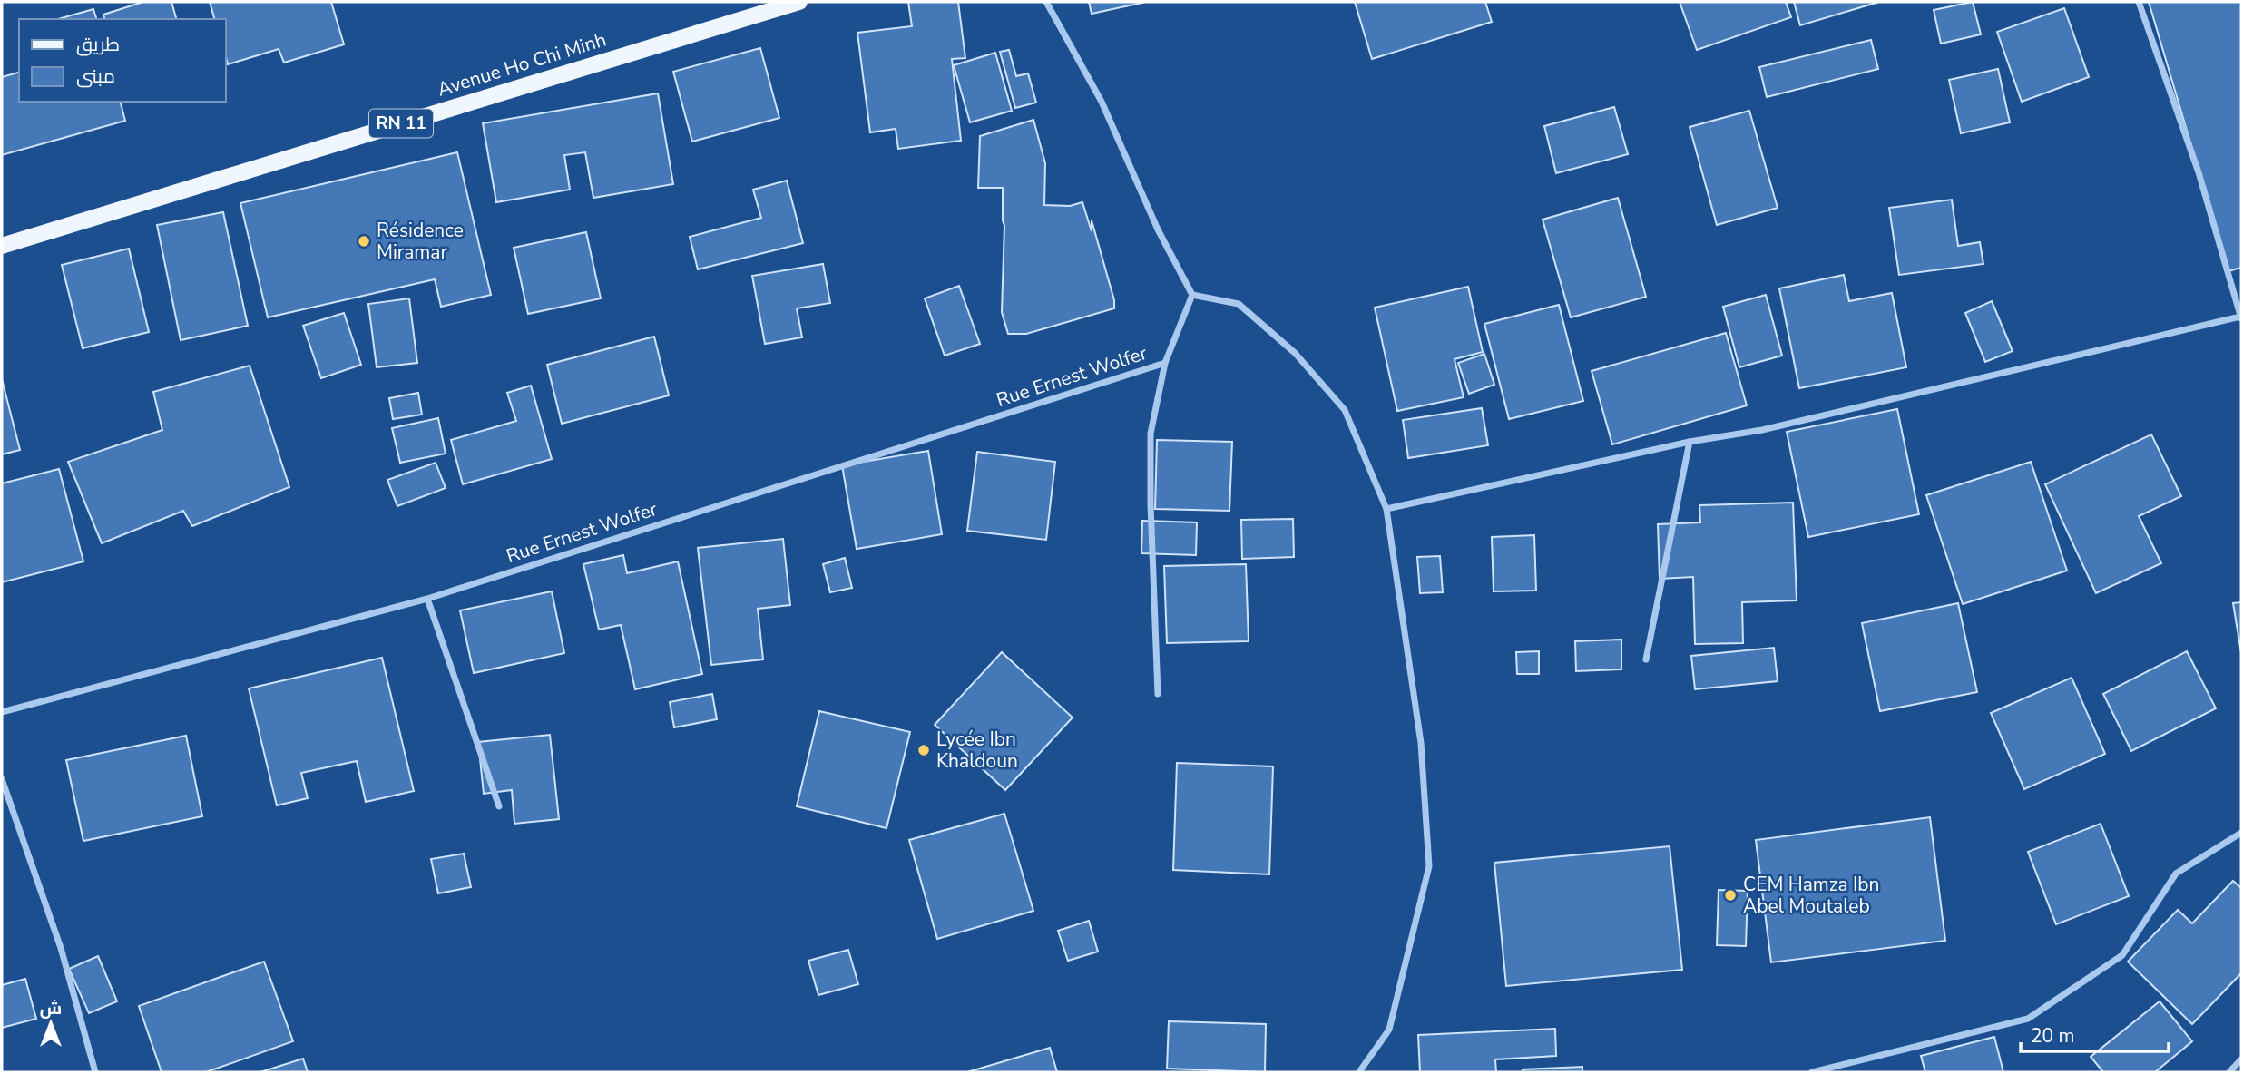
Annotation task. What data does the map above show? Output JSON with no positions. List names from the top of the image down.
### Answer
{
  "streets": {
    "main road": ["Avenue Ho Chi Minh", "RN 11"],
    "street": ["Rue Ernest Wolfer"]
  },
  "places": ["Résidence Miramar", "Lycée Ibn Khaldoun", "CEM Hamza Ibn Abel Moutaleb"],
  "legend": ["طريق", "مبنى"],
  "scale_bar": "20 m",
  "north": "top"
}
